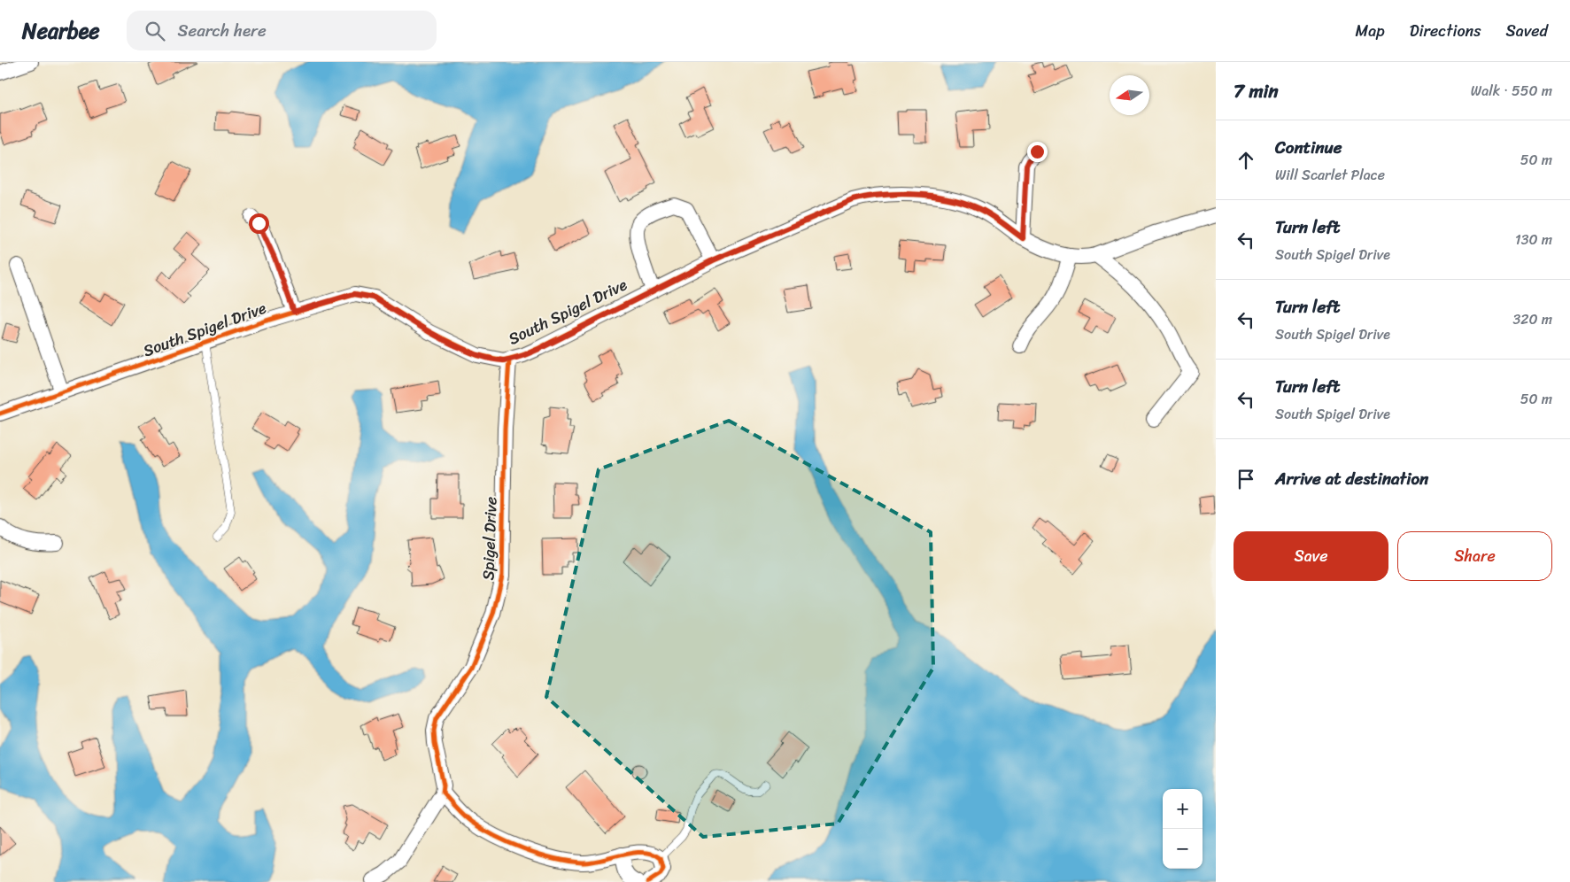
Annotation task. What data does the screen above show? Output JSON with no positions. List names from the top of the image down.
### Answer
{
  "streets": {
    "street": ["South Spigel Drive", "Spigel Drive"]
  },
  "crossings": [
    ["South Spigel Drive", "Spigel Drive"]
  ],
  "north": "left",
  "page": {
    "header": "Nearbee",
    "search": "Search here",
    "nav": ["Map", "Directions", "Saved"],
    "heading": ["7 min", "Walk · 550 m"],
    "list": [
      ["Continue", "Will Scarlet Place", "50 m"],
      ["Turn left", "South Spigel Drive", "130 m"],
      ["Turn left", "South Spigel Drive", "320 m"],
      ["Turn left", "South Spigel Drive", "50 m"],
      "Arrive at destination"
    ],
    "buttons": ["Save", "Share"],
    "map_buttons": ["+", "−"]
  }
}
